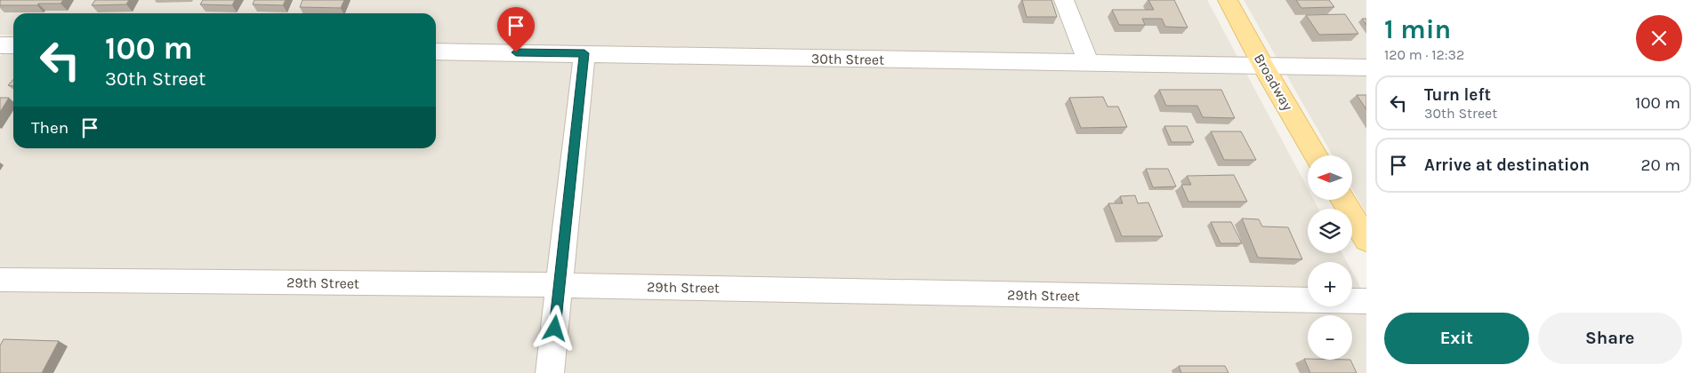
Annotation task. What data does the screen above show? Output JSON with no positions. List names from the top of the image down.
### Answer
{
  "streets": {
    "main road": ["Broadway"],
    "street": ["30th Street", "29th Street"]
  },
  "crossings": [
    ["30th Street", "Broadway"]
  ],
  "north": "left",
  "page": {
    "heading": ["1 min", "120 m · 12:32"],
    "turn": ["100 m", "30th Street"],
    "list": [
      {
        "name": "Turn left",
        "note": "30th Street",
        "value": "100 m"
      },
      {
        "name": "Arrive at destination",
        "value": "20 m"
      }
    ],
    "then": "Then",
    "map_buttons": ["+", "−"],
    "buttons": ["Exit", "Share"]
  }
}
